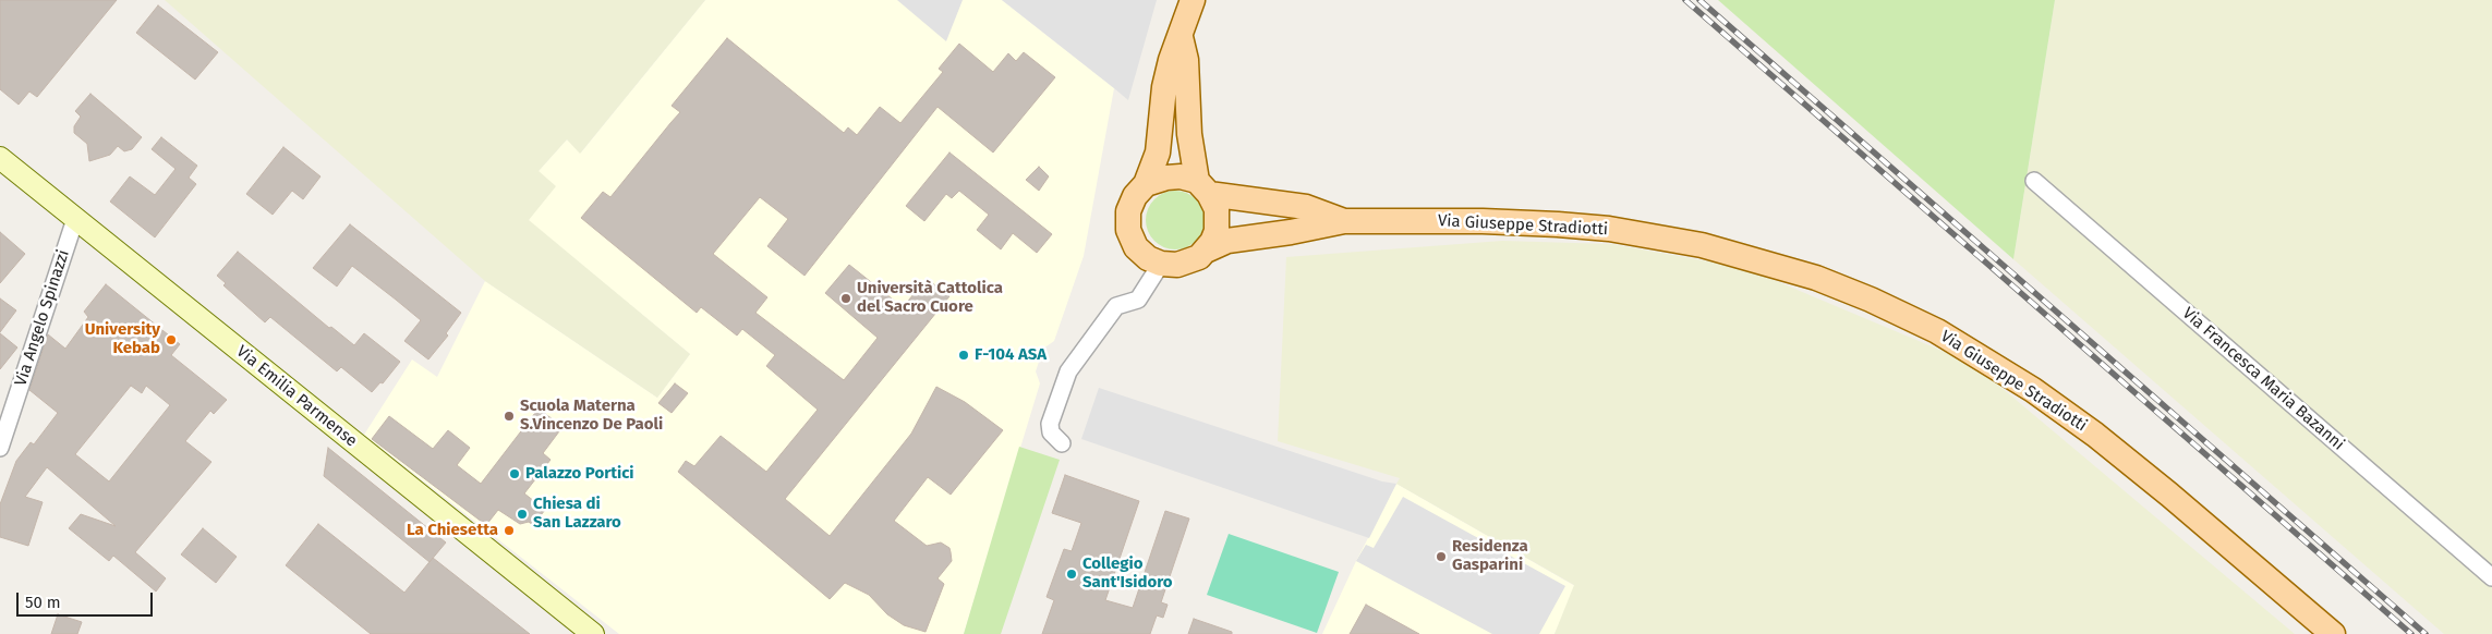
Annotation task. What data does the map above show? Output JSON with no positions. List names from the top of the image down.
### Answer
{
  "streets": {
    "main road": ["Via Giuseppe Stradiotti", "Via Emilia Parmense"],
    "street": ["Via Angelo Spinazzi", "Via Francesca Maria Bazanni"]
  },
  "crossings": [
    ["Via Angelo Spinazzi", "Via Emilia Parmense"]
  ],
  "places": [
    "Università Cattolica del Sacro Cuore",
    "University Kebab",
    "F-104 ASA",
    "Scuola Materna S.Vincenzo De Paoli",
    "Palazzo Portici",
    "Chiesa di San Lazzaro",
    "La Chiesetta",
    "Residenza Gasparini",
    "Collegio Sant'Isidoro"
  ],
  "scale_bar": "50 m"
}
